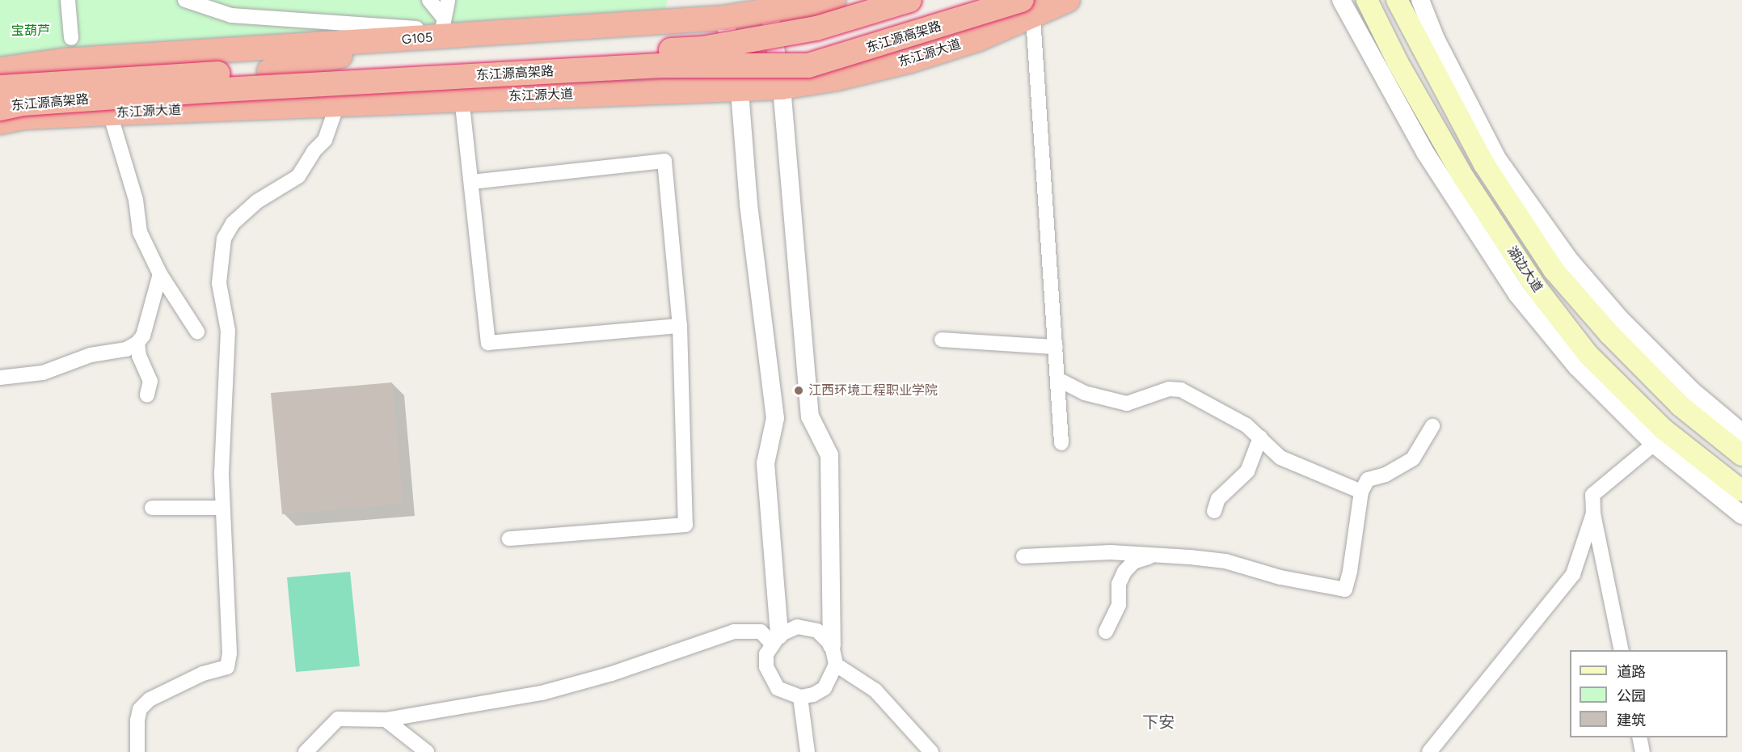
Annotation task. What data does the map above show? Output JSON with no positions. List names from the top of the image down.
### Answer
{
  "streets": {
    "highway": ["东江源高架路", "G105", "东江源大道"],
    "main road": ["湖边大道"]
  },
  "crossings": [
    ["东江源高架路", "东江源大道"]
  ],
  "districts": ["下安"],
  "parks": ["宝葫芦"],
  "places": ["江西环境工程职业学院"],
  "legend": ["道路", "公园", "建筑"]
}
